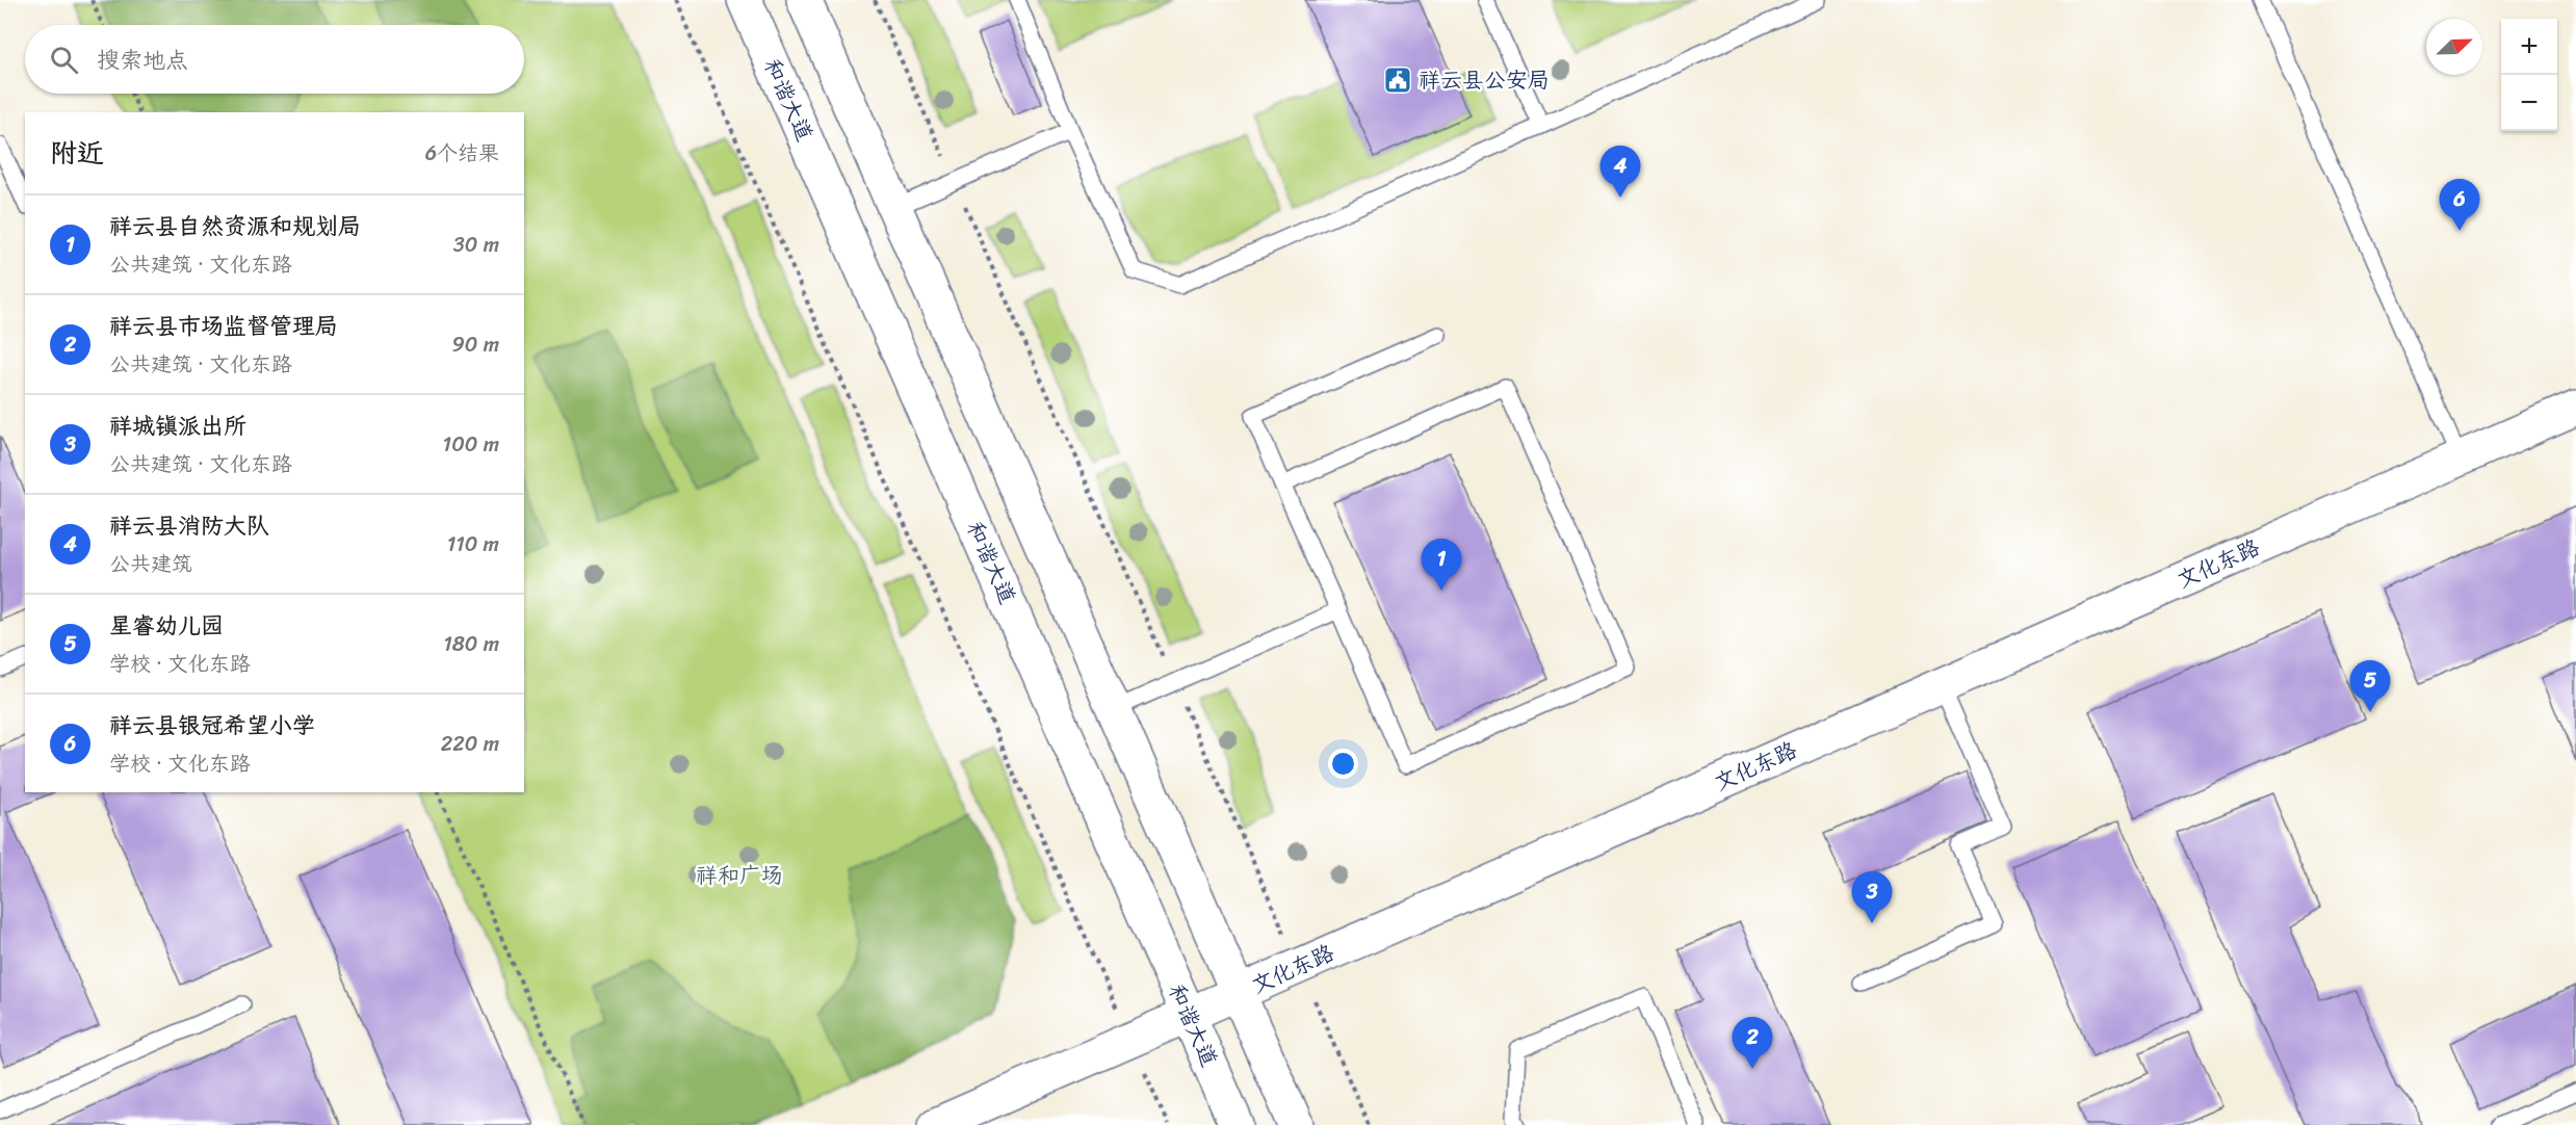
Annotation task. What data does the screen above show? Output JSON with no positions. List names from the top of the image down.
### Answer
{
  "streets": {
    "main road": ["和谐大道", "文化东路"]
  },
  "crossings": [
    ["和谐大道", "文化东路"]
  ],
  "parks": ["祥和广场"],
  "places": {
    "public building": ["祥云县公安局"]
  },
  "north": "top right",
  "page": {
    "map_buttons": ["+", "−"],
    "search": "搜索地点",
    "heading": ["附近", "6个结果"],
    "pins": [
      "4",
      "6",
      "1",
      "5",
      "3",
      "2"
    ],
    "list": [
      {
        "mark": "1",
        "name": "祥云县自然资源和规划局",
        "note": "公共建筑 · 文化东路",
        "value": "30 m"
      },
      {
        "mark": "2",
        "name": "祥云县市场监督管理局",
        "note": "公共建筑 · 文化东路",
        "value": "90 m"
      },
      {
        "mark": "3",
        "name": "祥城镇派出所",
        "note": "公共建筑 · 文化东路",
        "value": "100 m"
      },
      {
        "mark": "4",
        "name": "祥云县消防大队",
        "note": "公共建筑",
        "value": "110 m"
      },
      {
        "mark": "5",
        "name": "星睿幼儿园",
        "note": "学校 · 文化东路",
        "value": "180 m"
      },
      {
        "mark": "6",
        "name": "祥云县银冠希望小学",
        "note": "学校 · 文化东路",
        "value": "220 m"
      }
    ]
  }
}
